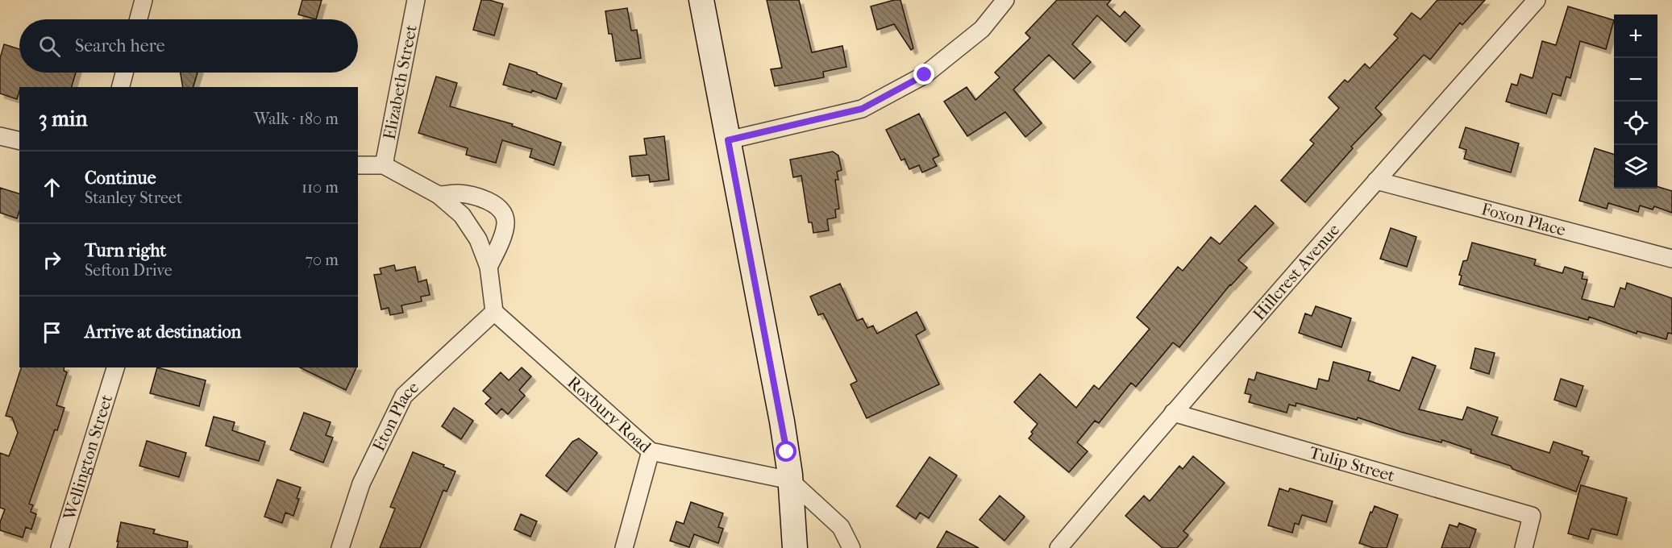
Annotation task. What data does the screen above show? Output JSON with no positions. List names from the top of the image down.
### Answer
{
  "streets": {
    "street": [
      "Elizabeth Street",
      "Foxon Place",
      "Hillcrest Avenue",
      "Roxbury Road",
      "Eton Place",
      "Wellington Street",
      "Tulip Street"
    ]
  },
  "crossings": [
    ["Foxon Place", "Hillcrest Avenue"],
    ["Hillcrest Avenue", "Tulip Street"],
    ["Roxbury Road", "Eton Place"]
  ],
  "page": {
    "map_buttons": ["+", "−"],
    "search": "Search here",
    "heading": ["3 min", "Walk · 180 m"],
    "list": [
      ["Continue", "Stanley Street", "110 m"],
      ["Turn right", "Sefton Drive", "70 m"],
      "Arrive at destination"
    ]
  }
}
